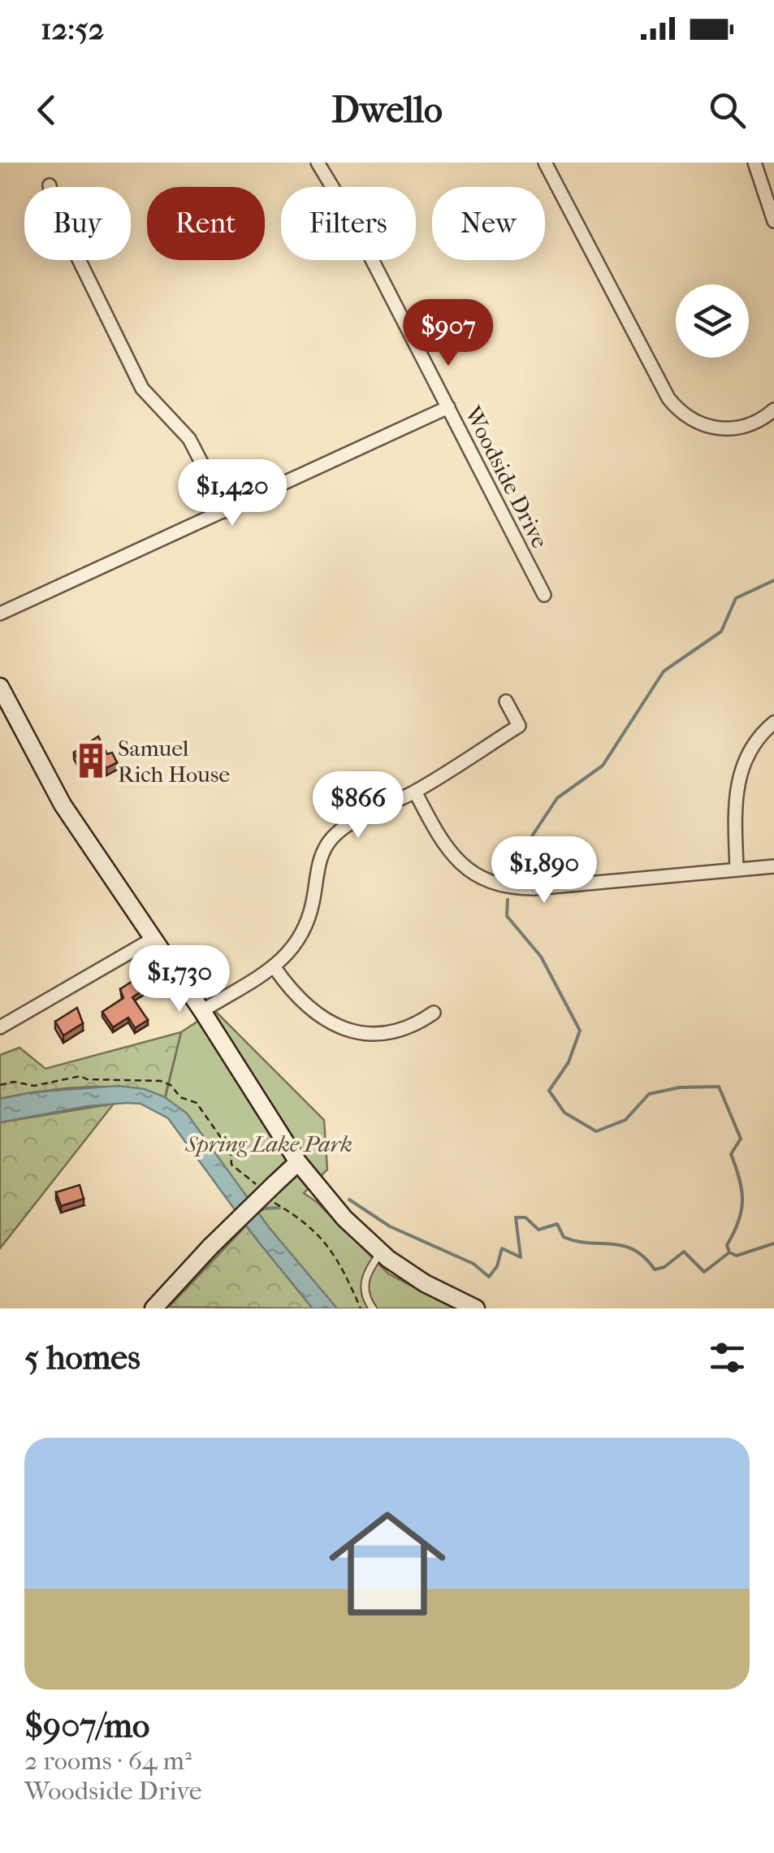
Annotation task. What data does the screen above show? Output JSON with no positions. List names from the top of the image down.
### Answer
{
  "streets": {
    "street": ["Woodside Drive"]
  },
  "parks": ["Spring Lake Park"],
  "places": {
    "building": ["Samuel Rich House"]
  },
  "page": {
    "status": "12:52",
    "header": "Dwello",
    "chip": [
      "Buy",
      "Rent",
      "Filters",
      "New"
    ],
    "price": [
      "$907",
      "$1,420",
      "$866",
      "$1,890",
      "$1,730"
    ],
    "heading": "5 homes",
    "list": [
      {
        "name": "$907/mo",
        "note": "2 rooms · 64 m² · Woodside Drive"
      }
    ]
  }
}
